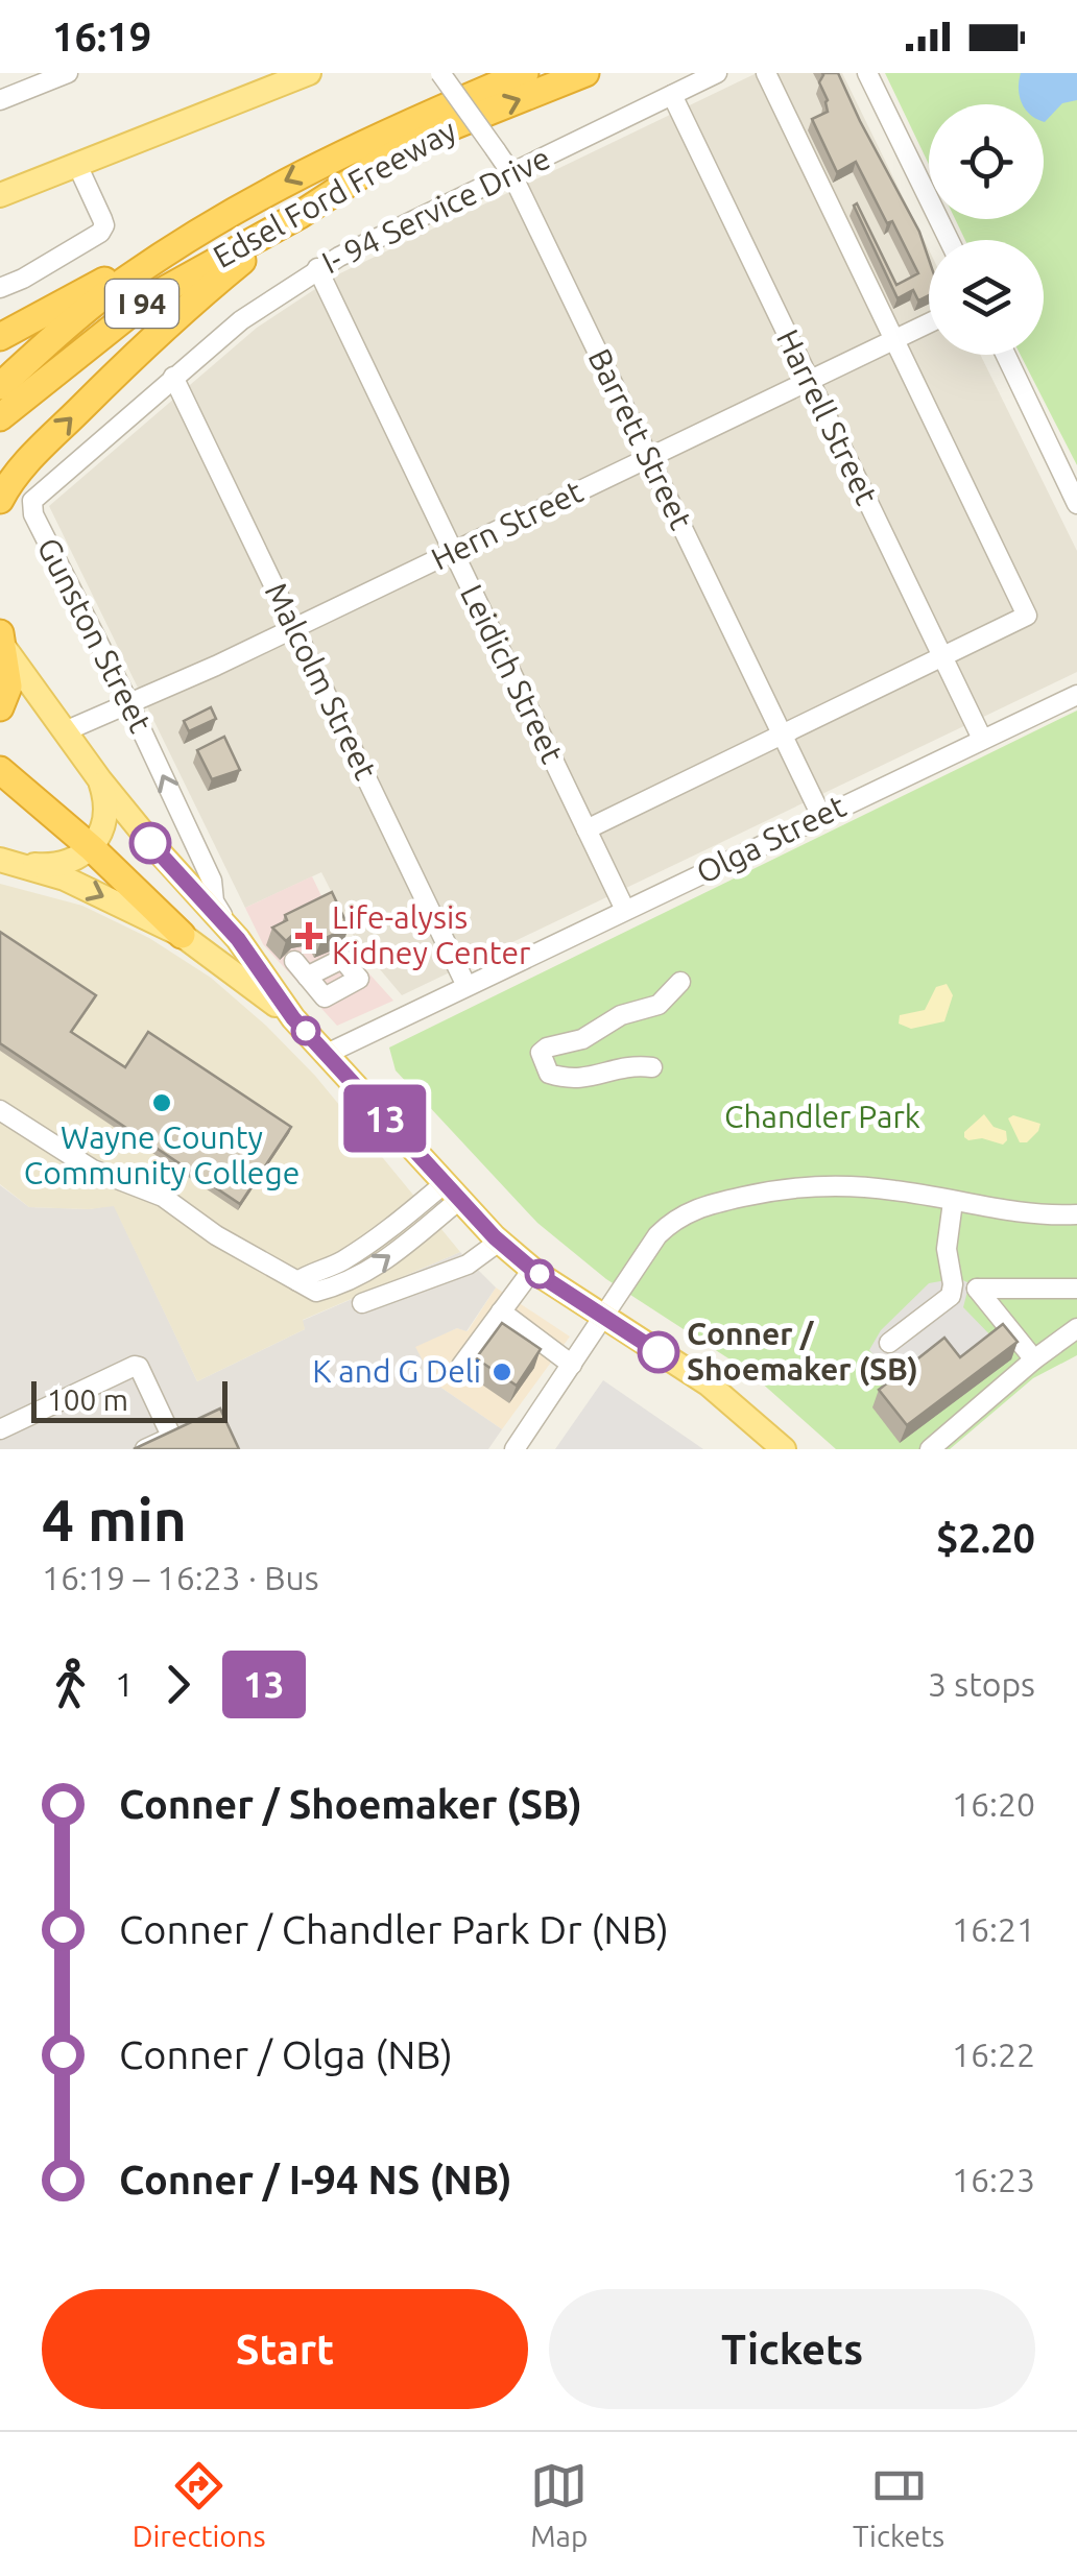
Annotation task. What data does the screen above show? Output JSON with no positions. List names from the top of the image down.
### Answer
{
  "streets": {
    "highway": ["Edsel Ford Freeway", "I 94"],
    "street": [
      "I- 94 Service Drive",
      "Harrell Street",
      "Barrett Street",
      "Hern Street",
      "Gunston Street",
      "Leidich Street",
      "Malcolm Street",
      "Olga Street"
    ]
  },
  "crossings": [
    ["I- 94 Service Drive", "Harrell Street"],
    ["I- 94 Service Drive", "Barrett Street"],
    ["I- 94 Service Drive", "Gunston Street"],
    ["I- 94 Service Drive", "Leidich Street"],
    ["I- 94 Service Drive", "Malcolm Street"],
    ["Harrell Street", "Hern Street"],
    ["Harrell Street", "Olga Street"],
    ["Barrett Street", "Hern Street"],
    ["Barrett Street", "Olga Street"],
    ["Hern Street", "Gunston Street"],
    ["Hern Street", "Leidich Street"],
    ["Hern Street", "Malcolm Street"],
    ["Gunston Street", "Malcolm Street"],
    ["Leidich Street", "Olga Street"],
    ["Malcolm Street", "Olga Street"]
  ],
  "one_way": ["Gunston Street"],
  "parks": ["Chandler Park"],
  "places": {
    "health": ["Life-alysis Kidney Center"],
    "other": ["Wayne County Community College", "Conner / Shoemaker (SB)", "K and G Deli"]
  },
  "lines": ["bus line 13"],
  "scale_bar": "100 m",
  "page": {
    "status": "16:19",
    "on_map": "13",
    "scale": "100 m",
    "heading": ["4 min", "16:19 – 16:23 · Bus", "$2.20"],
    "legs": ["1", "13", "3 stops"],
    "list": [
      {
        "name": "Conner / Shoemaker (SB)",
        "value": "16:20"
      },
      {
        "name": "Conner / Chandler Park Dr (NB)",
        "value": "16:21"
      },
      {
        "name": "Conner / Olga (NB)",
        "value": "16:22"
      },
      {
        "name": "Conner / I-94 NS (NB)",
        "value": "16:23"
      }
    ],
    "buttons": ["Start", "Tickets"],
    "tabs": ["Directions", "Map", "Tickets"]
  }
}
